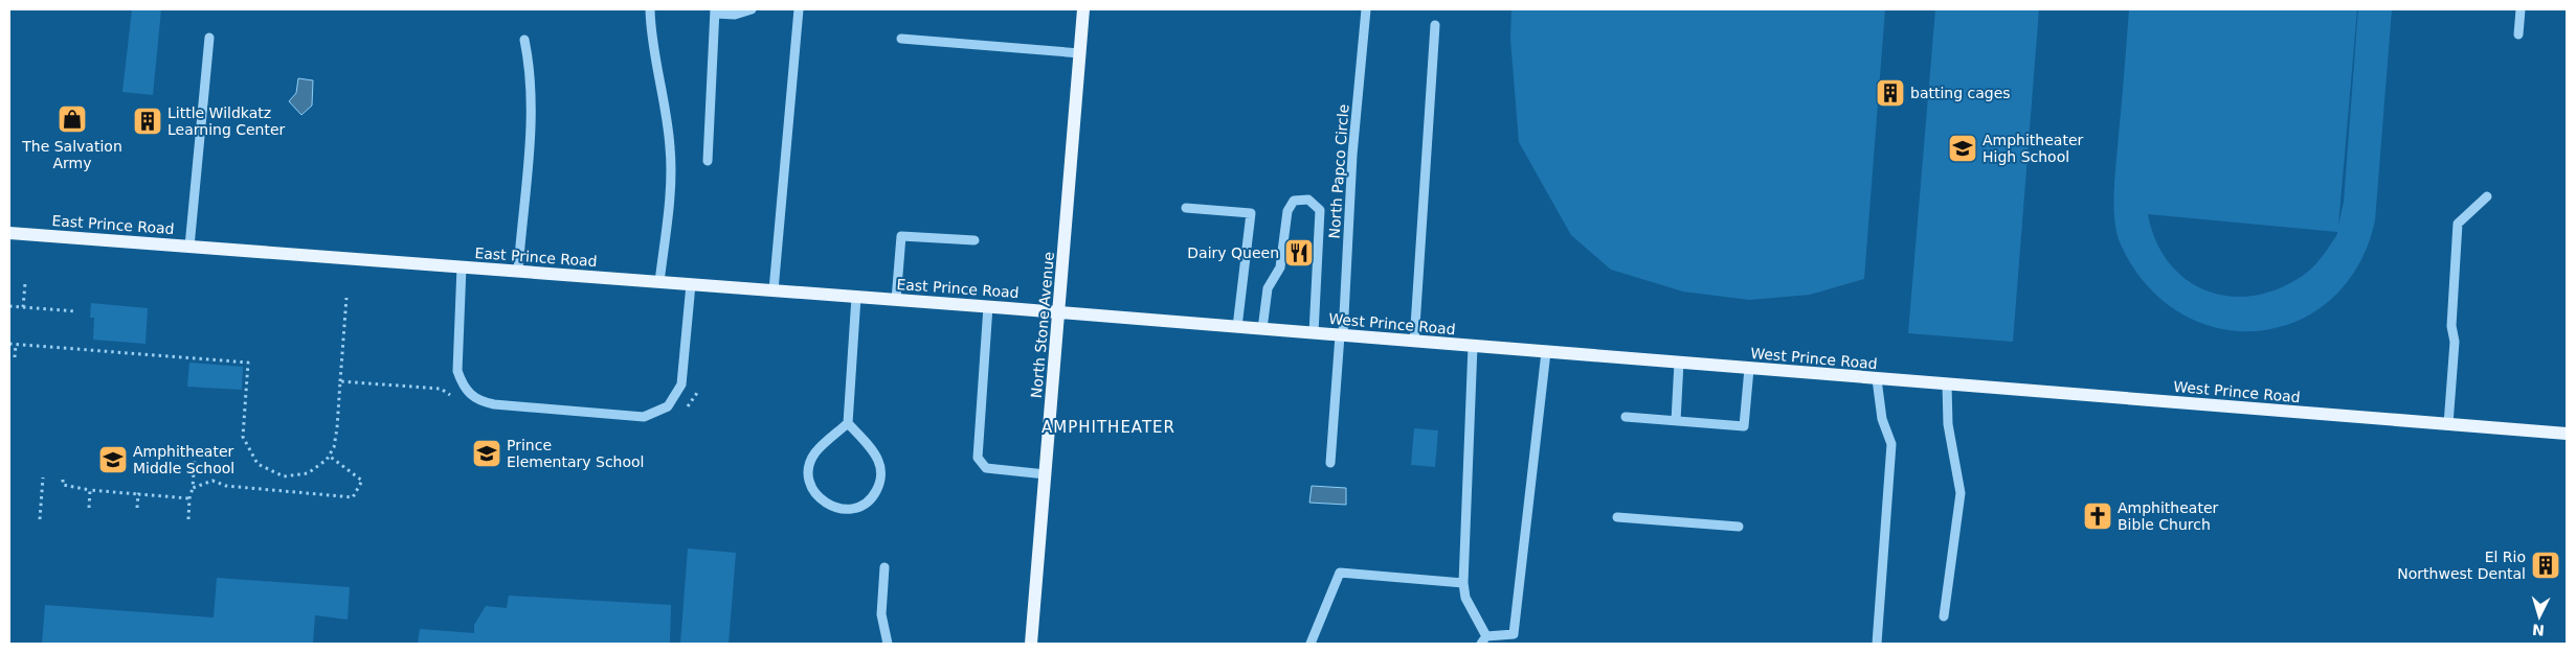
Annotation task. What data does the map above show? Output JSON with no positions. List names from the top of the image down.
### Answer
{
  "streets": {
    "main road": ["East Prince Road", "West Prince Road", "North Stone Avenue"],
    "lane": ["North Papco Circle"]
  },
  "crossings": [
    ["North Papco Circle", "West Prince Road"],
    ["East Prince Road", "West Prince Road"],
    ["East Prince Road", "North Stone Avenue"],
    ["West Prince Road", "North Stone Avenue"]
  ],
  "districts": ["AMPHITHEATER"],
  "places": {
    "building": ["batting cages", "Little Wildkatz Learning Center", "El Rio Northwest Dental"],
    "shop": ["The Salvation Army"],
    "school or university": ["Amphitheater High School", "Prince Elementary School", "Amphitheater Middle School"],
    "restaurant": ["Dairy Queen"],
    "church": ["Amphitheater Bible Church"]
  },
  "north": "bottom"
}
